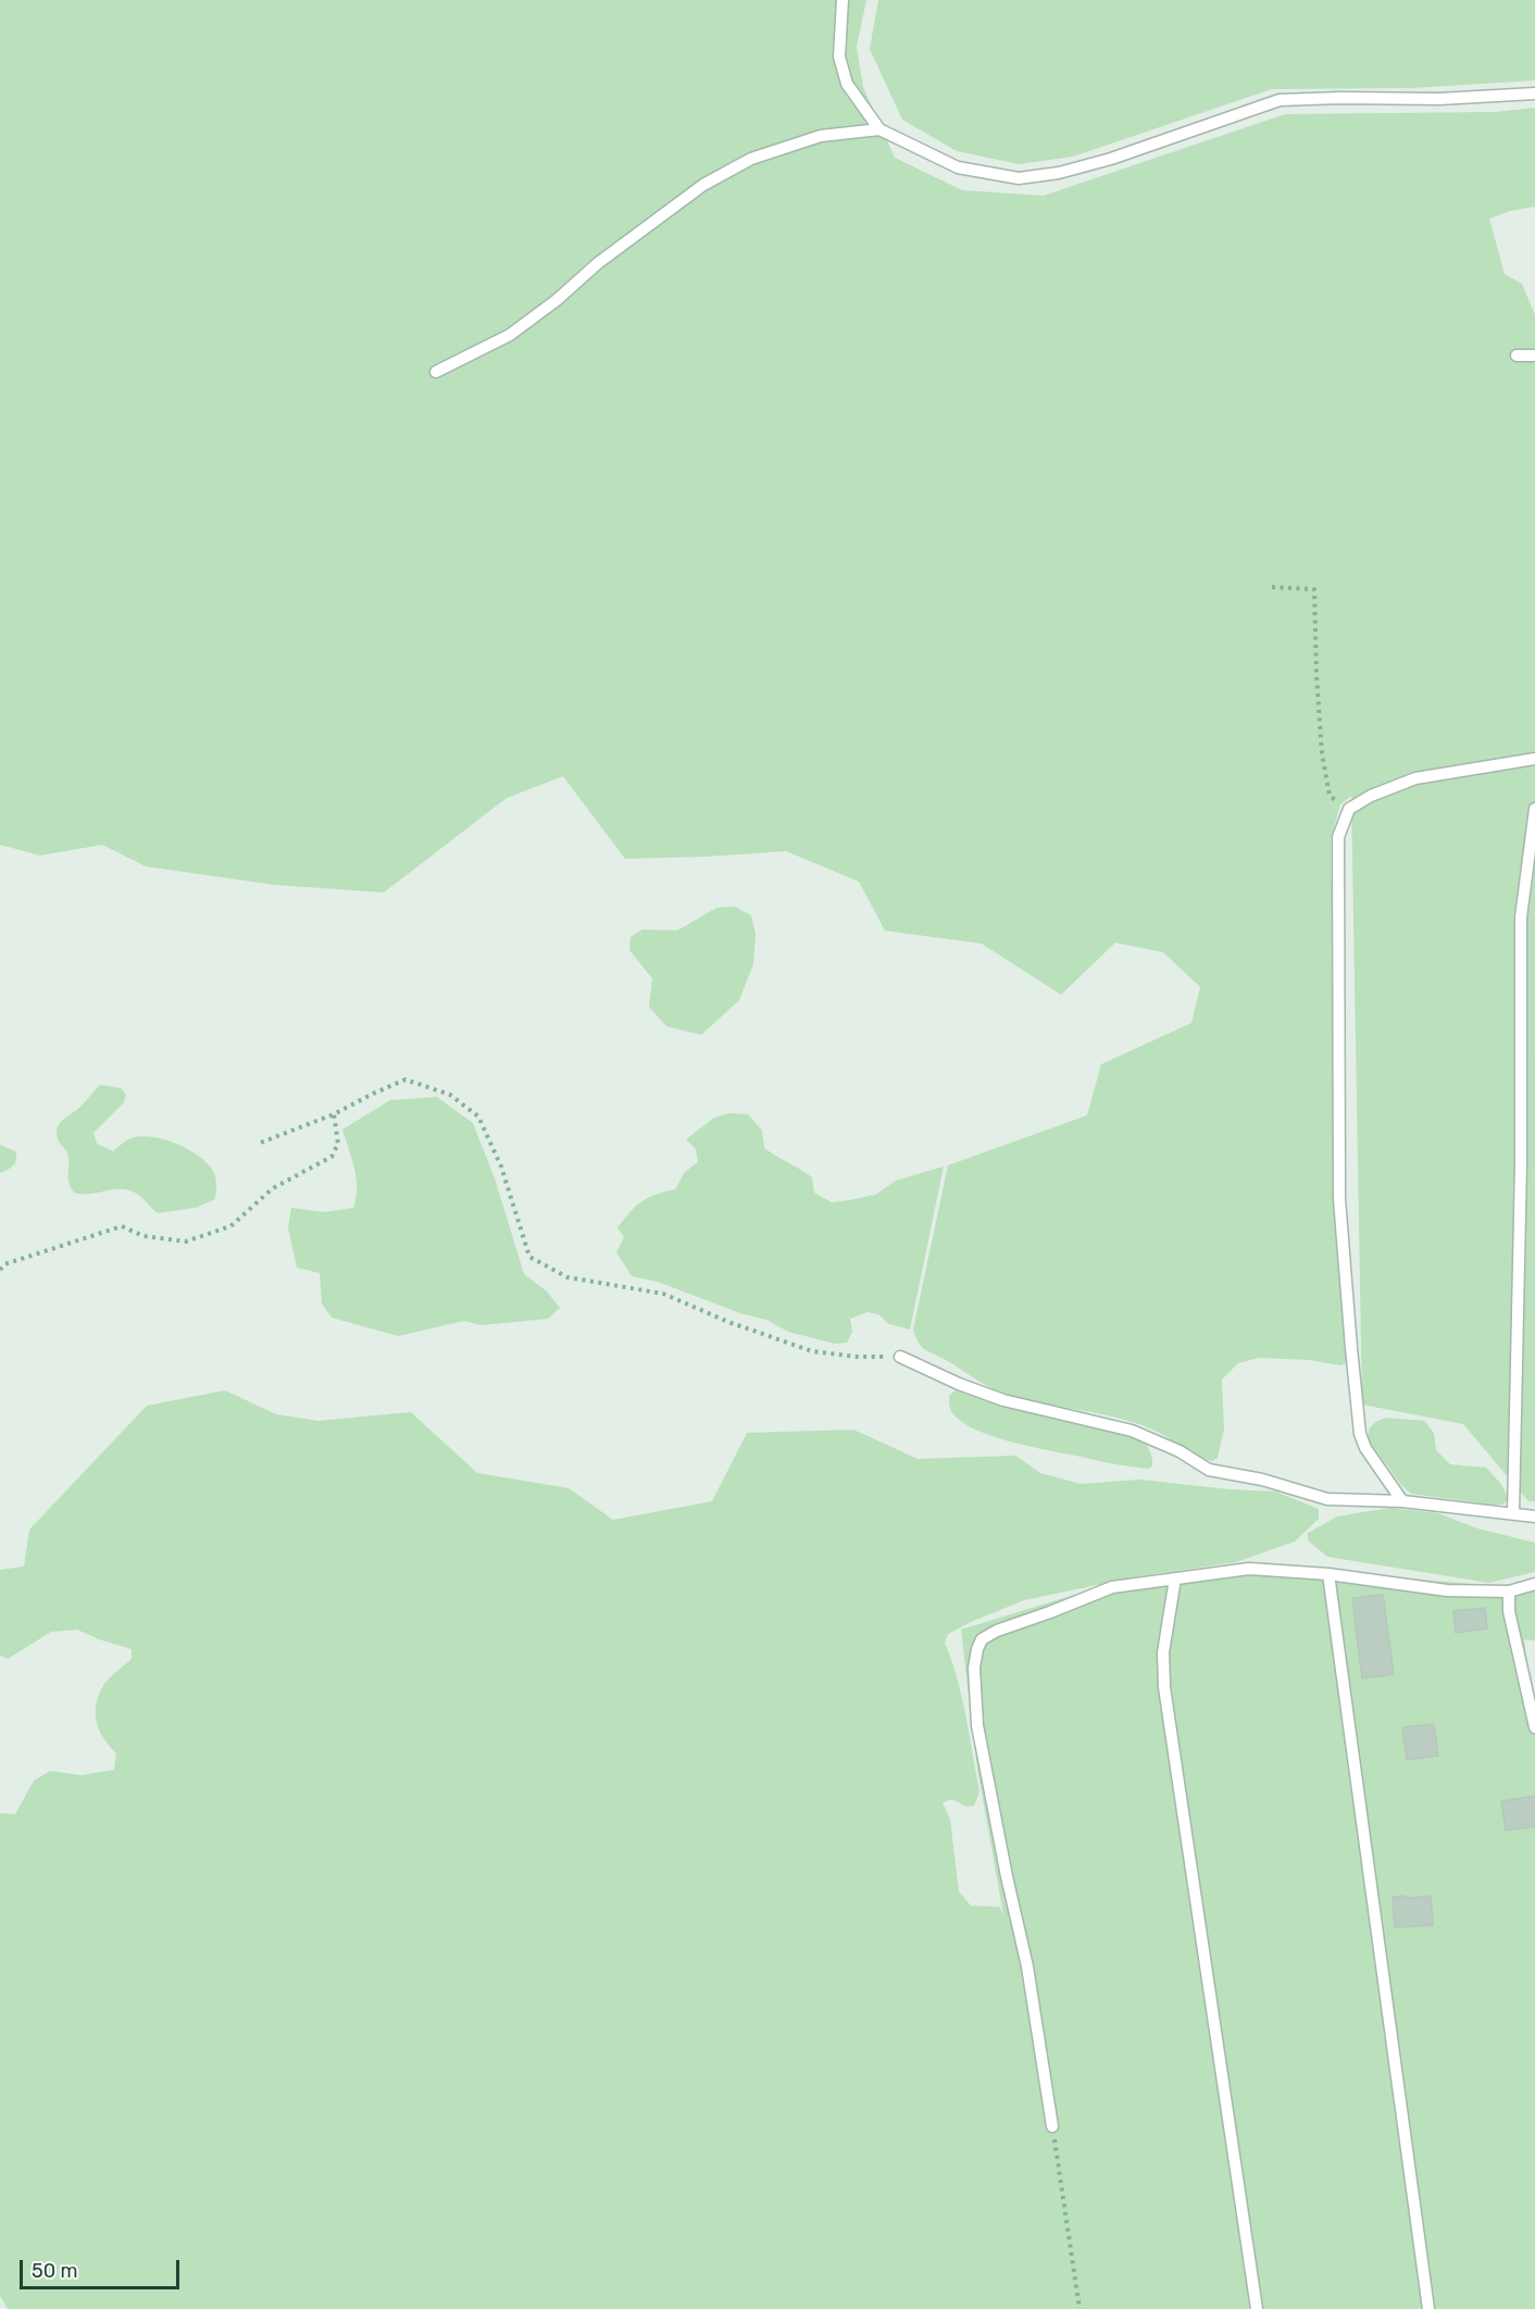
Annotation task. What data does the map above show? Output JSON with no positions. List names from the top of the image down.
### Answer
{
  "scale_bar": "50 m"
}
